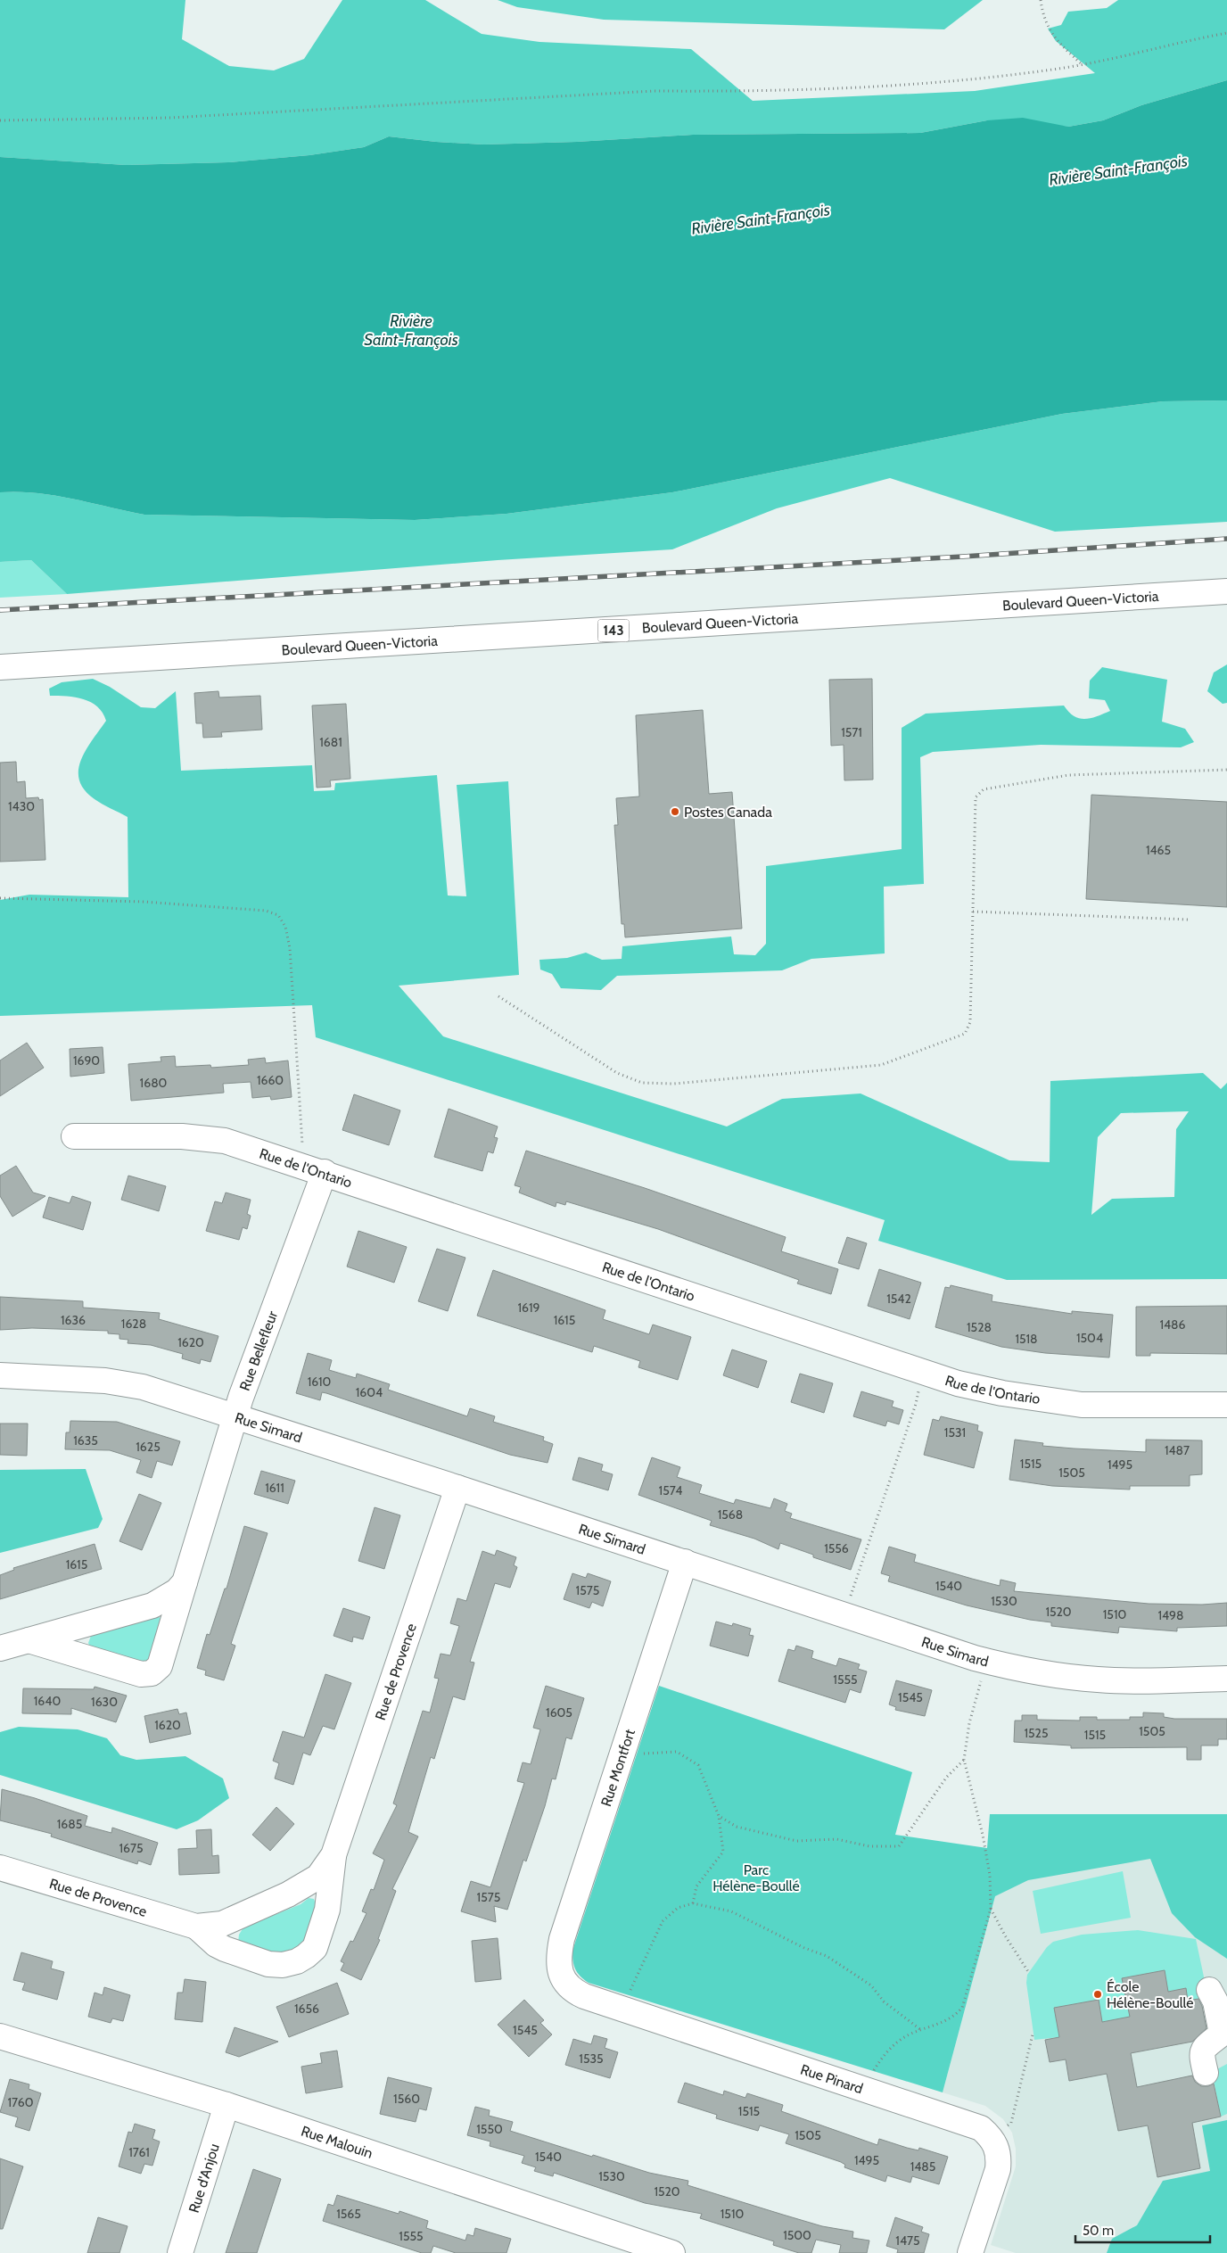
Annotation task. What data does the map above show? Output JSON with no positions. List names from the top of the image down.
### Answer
{
  "streets": {
    "street": [
      "Boulevard Queen-Victoria",
      "143",
      "Rue de l'Ontario",
      "Rue Bellefleur",
      "Rue Simard",
      "Rue de Provence",
      "Rue Montfort",
      "Rue Pinard",
      "Rue Malouin",
      "Rue d'Anjou"
    ]
  },
  "crossings": [
    ["Rue de l'Ontario", "Rue Bellefleur"],
    ["Rue Bellefleur", "Rue Simard"],
    ["Rue Simard", "Rue de Provence"],
    ["Rue Simard", "Rue Montfort"],
    ["Rue Montfort", "Rue Pinard"],
    ["Rue Malouin", "Rue d'Anjou"]
  ],
  "water": ["Rivière Saint-François"],
  "parks": ["Parc Hélène-Boullé"],
  "places": ["Postes Canada", "École Hélène-Boullé"],
  "house_numbers": [
    "1571",
    "1681",
    "1430",
    "1465",
    "1690",
    "1660",
    "1680",
    "1542",
    "1619",
    "1636",
    "1615",
    "1628",
    "1486",
    "1528",
    "1504",
    "1518",
    "1620",
    "1610",
    "1604",
    "1531",
    "1635",
    "1625",
    "1487",
    "1515",
    "1495",
    "1505",
    "1611",
    "1574",
    "1568",
    "1556",
    "1615",
    "1540",
    "1575",
    "1530",
    "1520",
    "1510",
    "1498",
    "1555",
    "1545",
    "1640",
    "1630",
    "1605",
    "1620",
    "1505",
    "1525",
    "1515",
    "1685",
    "1675",
    "1575",
    "1656",
    "1545",
    "1535",
    "1560",
    "1760",
    "1515",
    "1550",
    "1505",
    "1761",
    "1540",
    "1495",
    "1485",
    "1530",
    "1520",
    "1565",
    "1510",
    "1500",
    "1555",
    "1475"
  ],
  "scale_bar": "50 m"
}
